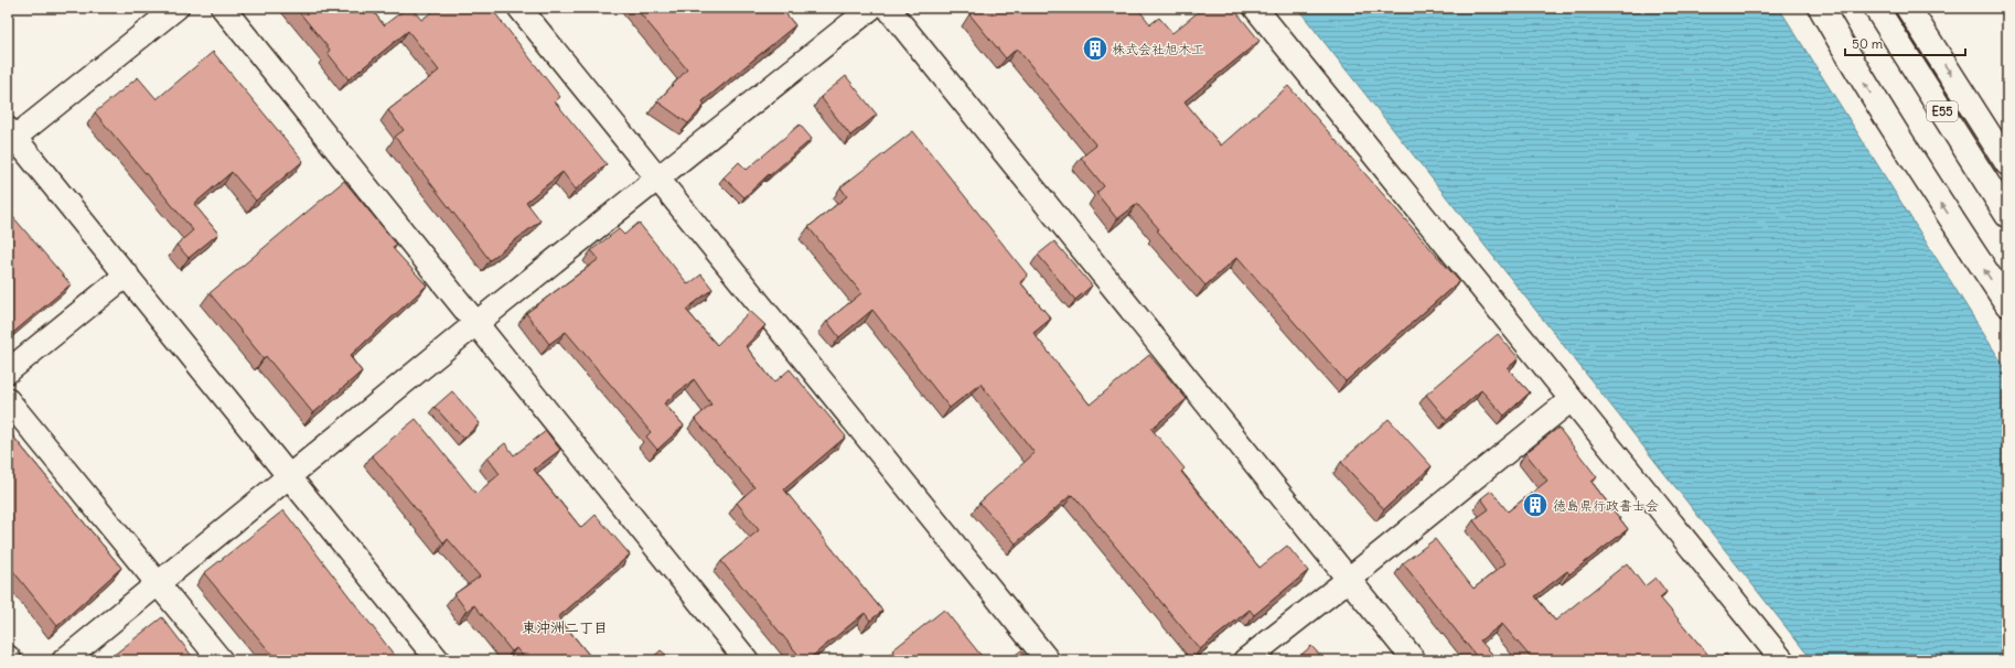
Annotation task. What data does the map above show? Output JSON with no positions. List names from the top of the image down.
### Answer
{
  "streets": {
    "highway": ["E55"]
  },
  "districts": ["東沖洲二丁目"],
  "places": {
    "building": ["株式会社旭木工", "徳島県行政書士会"]
  },
  "scale_bar": "50 m"
}
